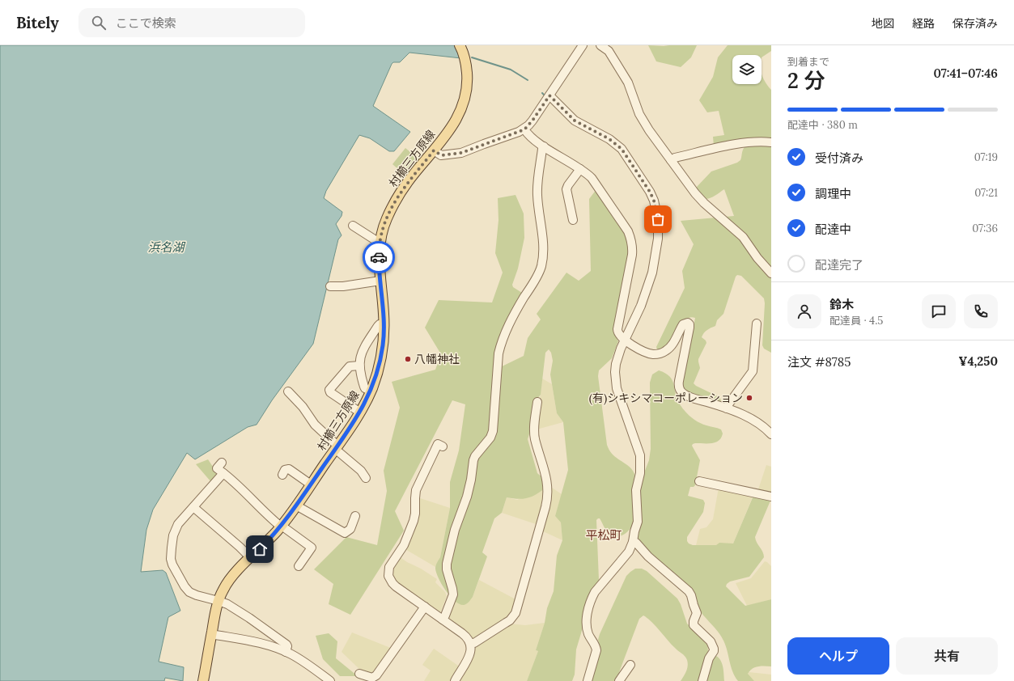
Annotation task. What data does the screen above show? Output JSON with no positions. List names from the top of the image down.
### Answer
{
  "streets": {
    "main road": ["村櫛三方原線"]
  },
  "districts": ["平松町"],
  "water": ["浜名湖"],
  "places": ["八幡神社", "(有)シキシマコーポレーション"],
  "page": {
    "header": "Bitely",
    "search": "ここで検索",
    "nav": ["地図", "経路", "保存済み"],
    "heading": ["2 分", "到着まで", "07:41–07:46"],
    "panel": [
      "鈴木",
      "配達員 · 4.5",
      "注文 #8785",
      "¥4,250"
    ],
    "bar": "配達中 · 380 m",
    "list": [
      ["受付済み", "07:19"],
      ["調理中", "07:21"],
      ["配達中", "07:36"],
      "配達完了"
    ],
    "buttons": ["ヘルプ", "共有"]
  }
}
